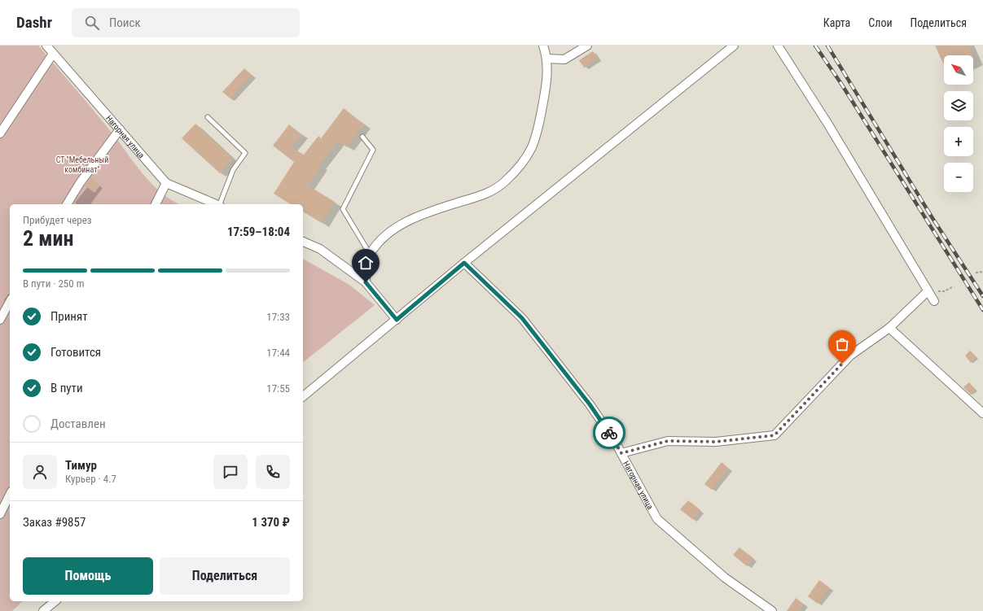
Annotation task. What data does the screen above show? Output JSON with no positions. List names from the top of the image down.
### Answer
{
  "streets": {
    "street": ["Нагорная улица"]
  },
  "parks": ["СТ \"Мебельный комбинат\""],
  "north": "top left",
  "page": {
    "header": "Dashr",
    "search": "Поиск",
    "nav": ["Карта", "Слои", "Поделиться"],
    "map_buttons": ["+", "−"],
    "heading": ["2 мин", "Прибудет через", "17:59–18:04"],
    "panel": [
      "Тимур",
      "Курьер · 4.7",
      "Заказ #9857",
      "1 370 ₽"
    ],
    "bar": "В пути · 250 m",
    "list": [
      ["Принят", "17:33"],
      ["Готовится", "17:44"],
      ["В пути", "17:55"],
      "Доставлен"
    ],
    "buttons": ["Помощь", "Поделиться"]
  }
}
